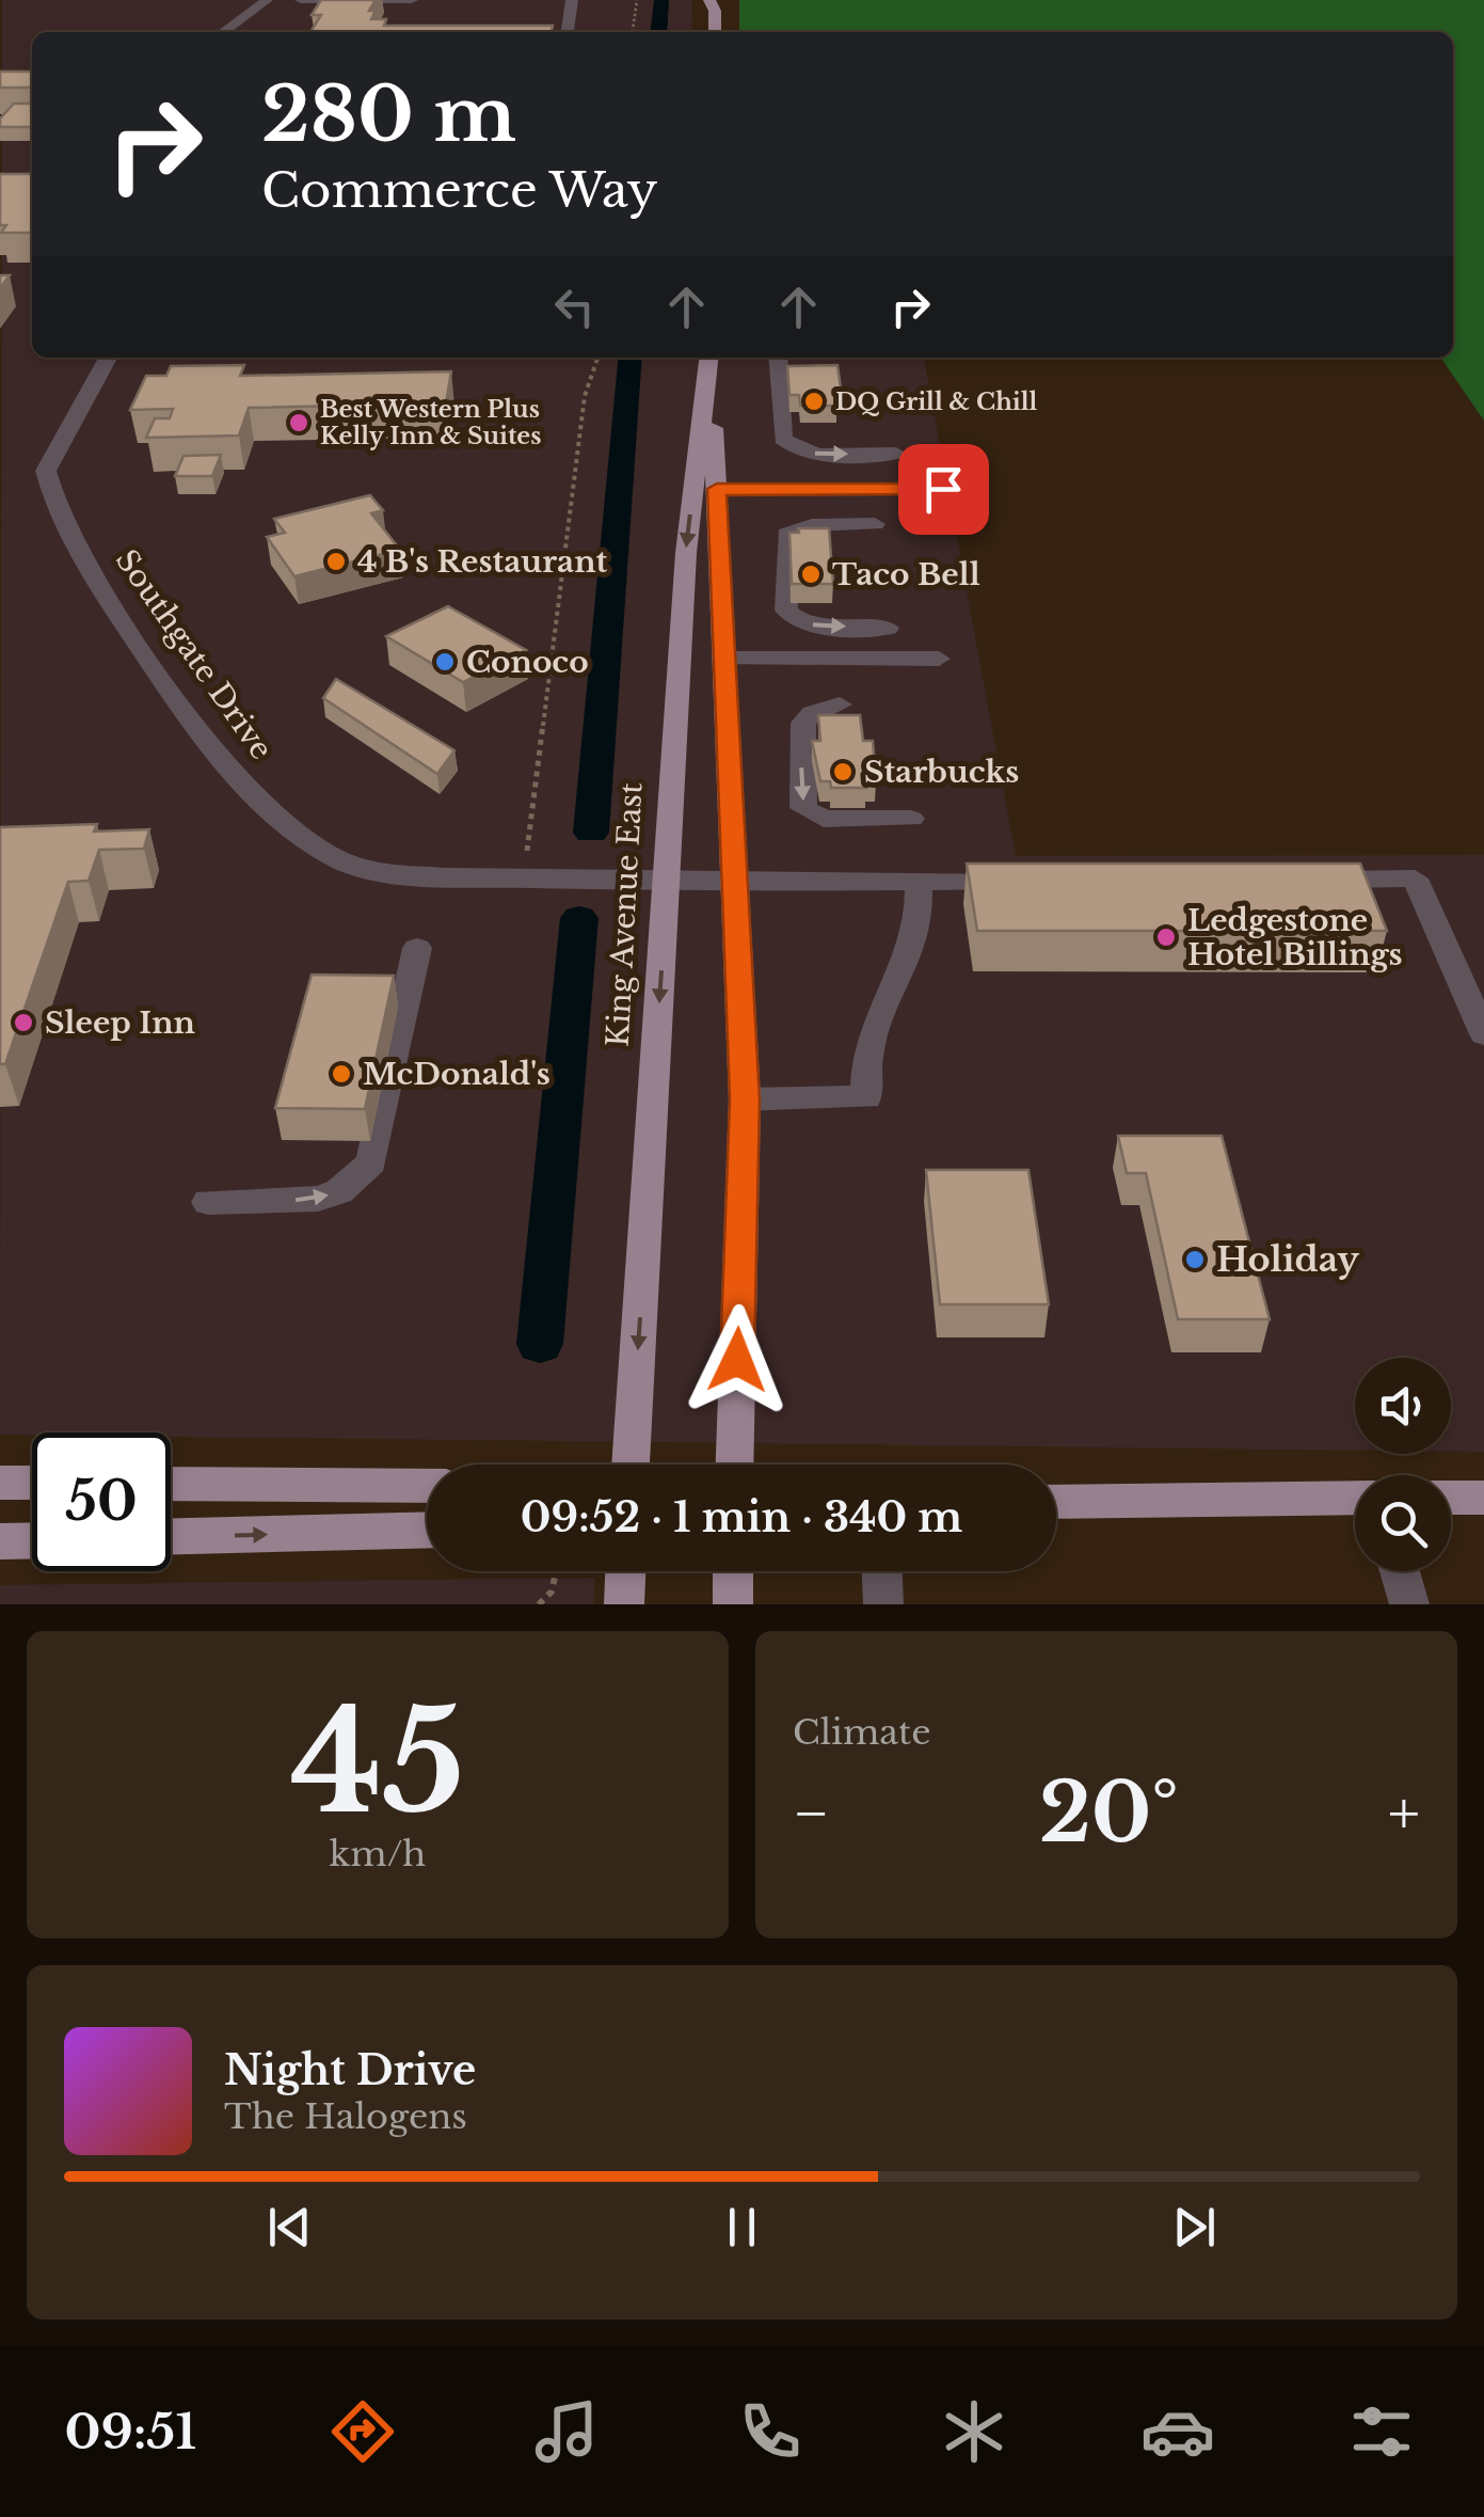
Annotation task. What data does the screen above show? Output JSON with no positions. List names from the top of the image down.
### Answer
{
  "streets": {
    "main road": ["King Avenue East"],
    "street": ["Southgate Drive"]
  },
  "crossings": [
    ["Southgate Drive", "King Avenue East"]
  ],
  "places": [
    "DQ Grill & Chill",
    "Best Western Plus Kelly Inn & Suites",
    "4 B's Restaurant",
    "Taco Bell",
    "Conoco",
    "Starbucks",
    "Ledgestone Hotel Billings",
    "Sleep Inn",
    "McDonald's",
    "Holiday"
  ],
  "page": {
    "turn": ["280 m", "Commerce Way"],
    "limit": "50",
    "trip": "09:52 · 1 min · 340 m",
    "tile": [
      ["45", "km/h"],
      "Climate"
    ],
    "heat": ["−", "20°", "+"],
    "song": ["Night Drive", "The Halogens"],
    "tabs": "09:51"
  }
}
